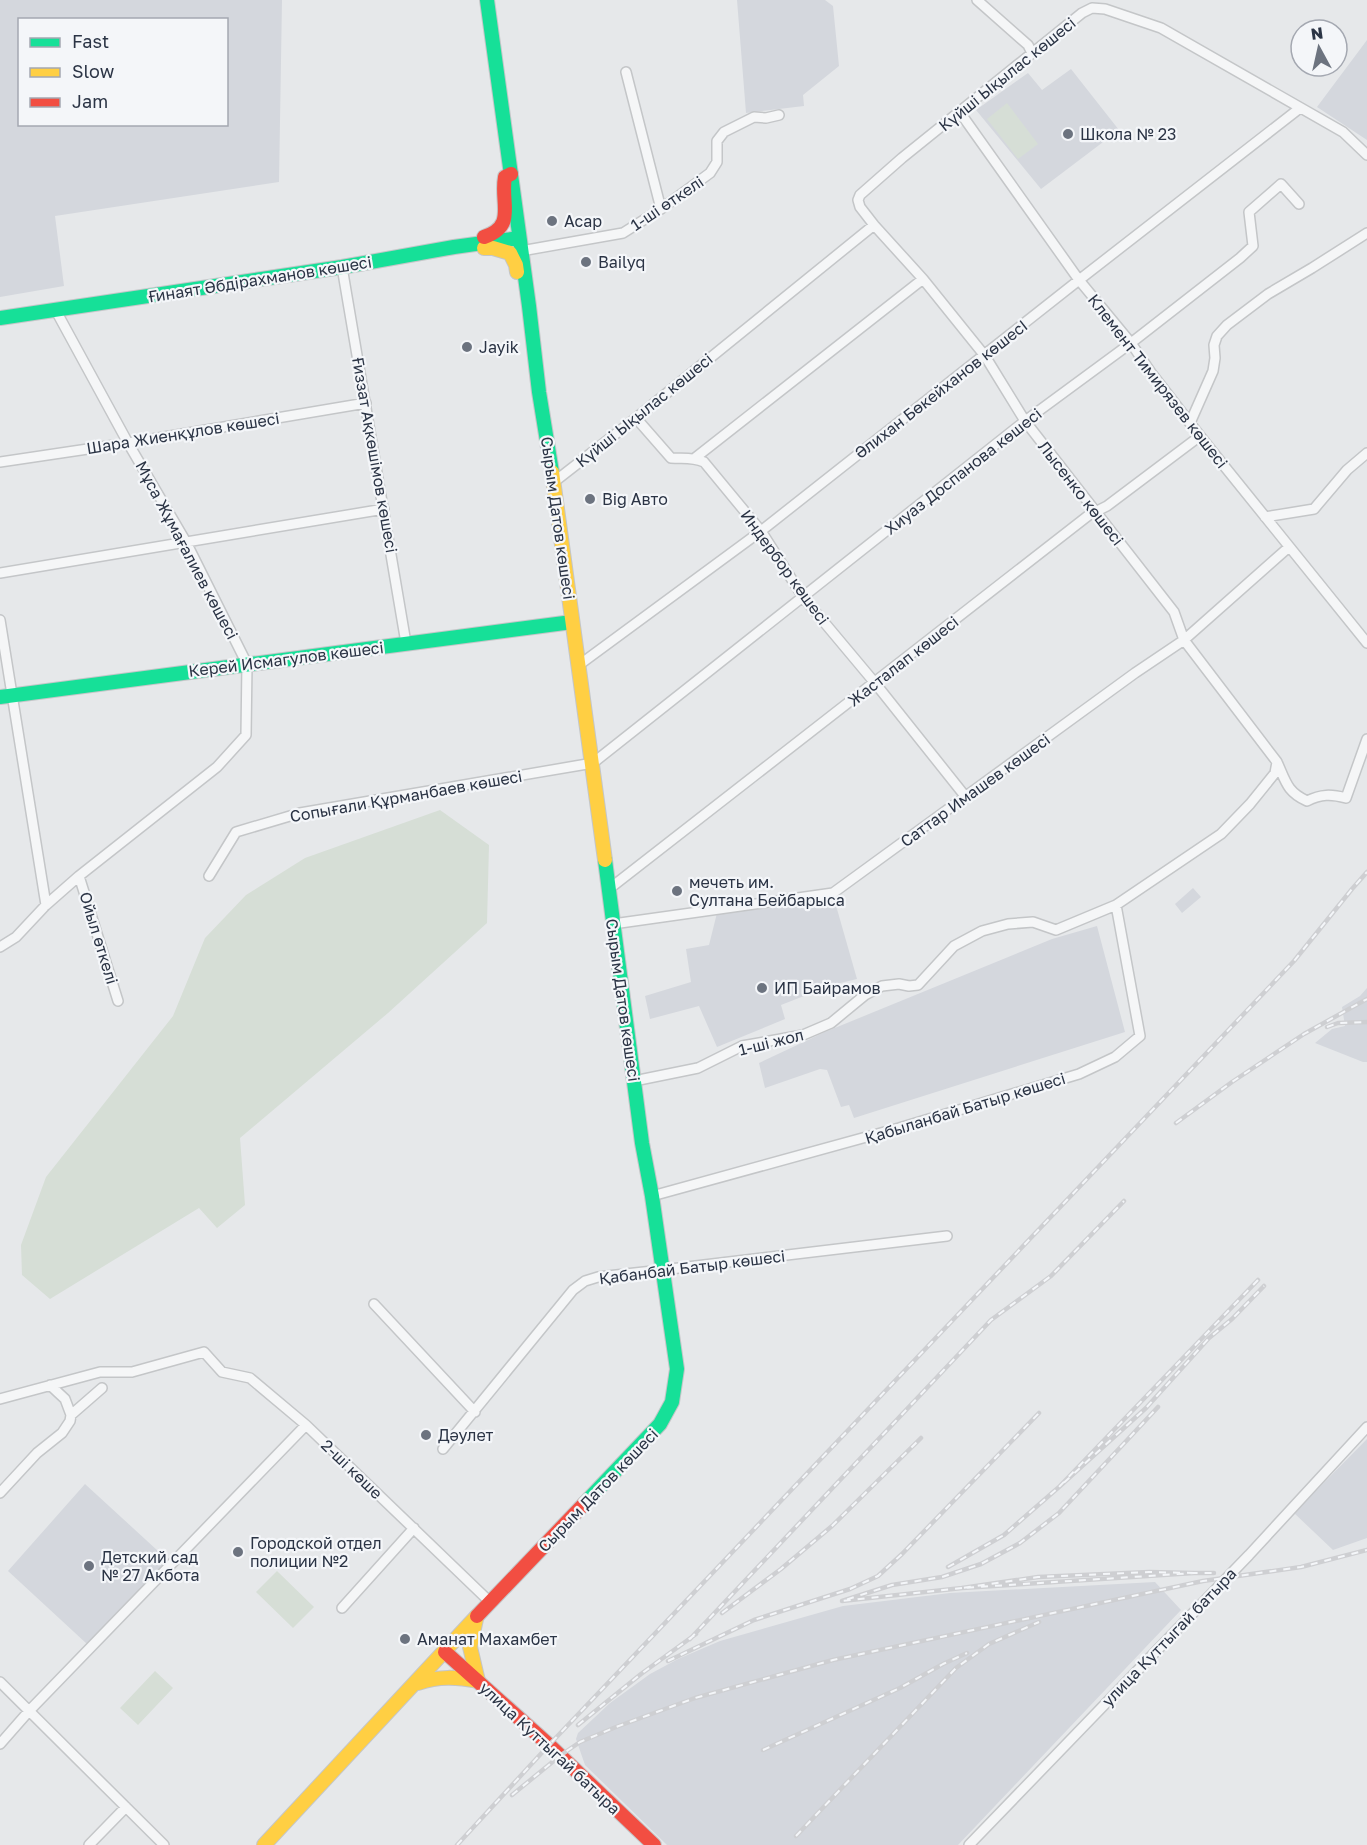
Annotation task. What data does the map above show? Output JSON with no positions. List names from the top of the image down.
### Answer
{
  "streets": {
    "main road": [
      "Ғинаят Әбдірахманов көшесі",
      "Сырым Датов көшесі",
      "Керей Исмагулов көшесі",
      "улица Куттыгай батыра"
    ],
    "street": [
      "Күйші Ықылас көшесі",
      "1-ші өткелі",
      "Клемент Тимирязев көшесі",
      "Әлихан Бөкейханов көшесI",
      "Шара Жиенқұлов көшесі",
      "Ғиззат Ақкөшімов көшесi",
      "Хиуаз Доспанова көшесі",
      "Лысенко көшесі",
      "Мұса Жұмағалиев көшесі",
      "Индербор көшесі",
      "Жасталап көшесі",
      "Саттар Имашев көшесі",
      "Сопығали Құрманбаев көшесі",
      "Ойыл өткелі",
      "1-ші жол",
      "Қабыланбай Батыр көшесі",
      "Қабанбай Батыр көшесі",
      "2-ші көше"
    ]
  },
  "crossings": [
    ["Күйші Ықылас көшесі", "Клемент Тимирязев көшесі"],
    ["Күйші Ықылас көшесі", "Әлихан Бөкейханов көшесI"],
    ["Күйші Ықылас көшесі", "Лысенко көшесі"],
    ["Күйші Ықылас көшесі", "Сырым Датов көшесі"],
    ["1-ші өткелі", "Ғинаят Әбдірахманов көшесі"],
    ["1-ші өткелі", "Сырым Датов көшесі"],
    ["Ғинаят Әбдірахманов көшесі", "Ғиззат Ақкөшімов көшесi"],
    ["Ғинаят Әбдірахманов көшесі", "Сырым Датов көшесі"],
    ["Ғинаят Әбдірахманов көшесі", "Мұса Жұмағалиев көшесі"],
    ["Клемент Тимирязев көшесі", "Әлихан Бөкейханов көшесI"],
    ["Клемент Тимирязев көшесі", "Хиуаз Доспанова көшесі"],
    ["Клемент Тимирязев көшесі", "Жасталап көшесі"],
    ["Клемент Тимирязев көшесі", "Саттар Имашев көшесі"],
    ["Әлихан Бөкейханов көшесI", "Лысенко көшесі"],
    ["Әлихан Бөкейханов көшесI", "Сырым Датов көшесі"],
    ["Әлихан Бөкейханов көшесI", "Индербор көшесі"],
    ["Шара Жиенқұлов көшесі", "Ғиззат Ақкөшімов көшесi"],
    ["Шара Жиенқұлов көшесі", "Мұса Жұмағалиев көшесі"],
    ["Ғиззат Ақкөшімов көшесi", "Керей Исмагулов көшесі"],
    ["Хиуаз Доспанова көшесі", "Лысенко көшесі"],
    ["Хиуаз Доспанова көшесі", "Сырым Датов көшесі"],
    ["Хиуаз Доспанова көшесі", "Индербор көшесі"],
    ["Хиуаз Доспанова көшесі", "Сопығали Құрманбаев көшесі"],
    ["Лысенко көшесі", "Жасталап көшесі"],
    ["Лысенко көшесі", "Саттар Имашев көшесі"],
    ["Сырым Датов көшесі", "Керей Исмагулов көшесі"],
    ["Сырым Датов көшесі", "Жасталап көшесі"],
    ["Сырым Датов көшесі", "Саттар Имашев көшесі"],
    ["Сырым Датов көшесі", "Сопығали Құрманбаев көшесі"],
    ["Сырым Датов көшесі", "1-ші жол"],
    ["Сырым Датов көшесі", "Қабыланбай Батыр көшесі"],
    ["Сырым Датов көшесі", "Қабанбай Батыр көшесі"],
    ["Сырым Датов көшесі", "2-ші көше"],
    ["Сырым Датов көшесі", "улица Куттыгай батыра"],
    ["Мұса Жұмағалиев көшесі", "Керей Исмагулов көшесі"],
    ["Мұса Жұмағалиев көшесі", "Ойыл өткелі"],
    ["Индербор көшесі", "Жасталап көшесі"],
    ["Индербор көшесі", "Саттар Имашев көшесі"],
    ["1-ші жол", "Қабыланбай Батыр көшесі"]
  ],
  "places": [
    "Школа № 23",
    "Асар",
    "Bailyq",
    "Jayik",
    "Big Авто",
    "мечеть им. Султана Бейбарыса",
    "ИП Байрамов",
    "Дәулет",
    "Городской отдел полиции №2",
    "Детский сад № 27 Акбота",
    "Аманат Махамбет"
  ],
  "legend": ["Fast", "Slow", "Jam"],
  "north": "top"
}
